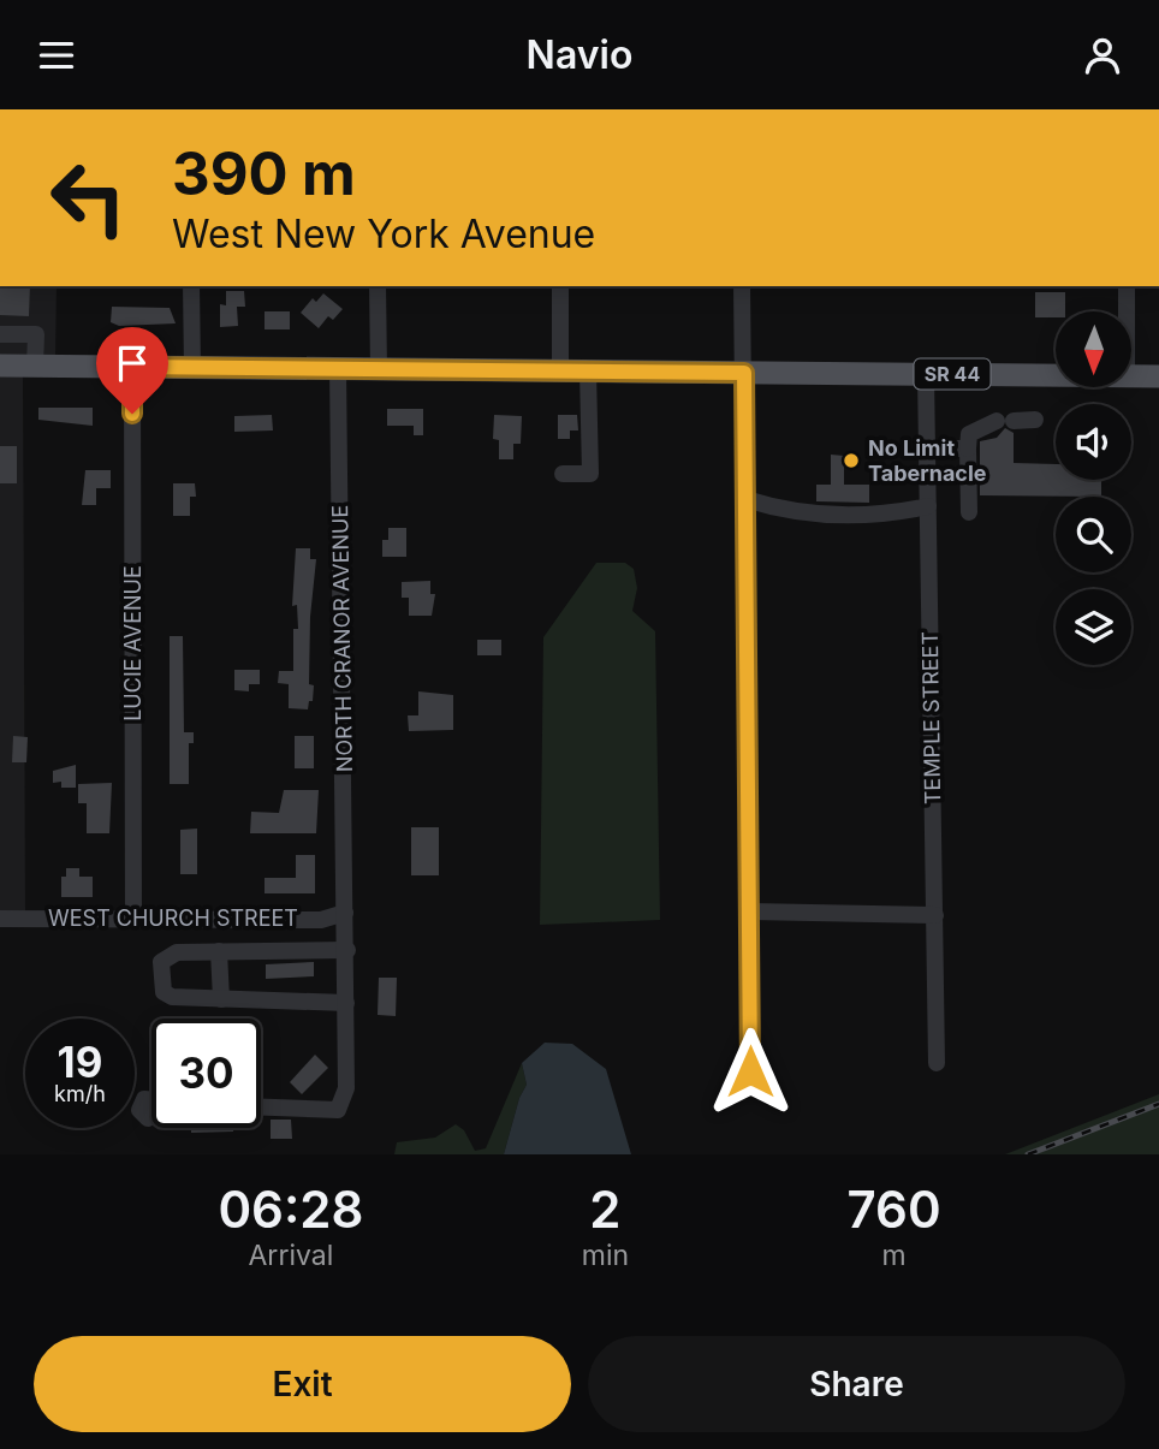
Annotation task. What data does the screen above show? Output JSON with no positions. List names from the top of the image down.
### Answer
{
  "streets": {
    "main road": ["SR 44"],
    "street": [
      "NORTH CRANOR AVENUE",
      "LUCIE AVENUE",
      "TEMPLE STREET",
      "WEST CHURCH STREET"
    ]
  },
  "crossings": [
    ["SR 44", "NORTH CRANOR AVENUE"],
    ["SR 44", "LUCIE AVENUE"],
    ["SR 44", "TEMPLE STREET"],
    ["NORTH CRANOR AVENUE", "WEST CHURCH STREET"],
    ["LUCIE AVENUE", "WEST CHURCH STREET"]
  ],
  "places": ["No Limit Tabernacle"],
  "north": "bottom",
  "page": {
    "header": "Navio",
    "turn": ["390 m", "West New York Avenue"],
    "speed": "19 km/h",
    "limit": "30",
    "eta": [
      "06:28",
      "Arrival",
      "2",
      "min",
      "760",
      "m"
    ],
    "buttons": ["Exit", "Share"]
  }
}
